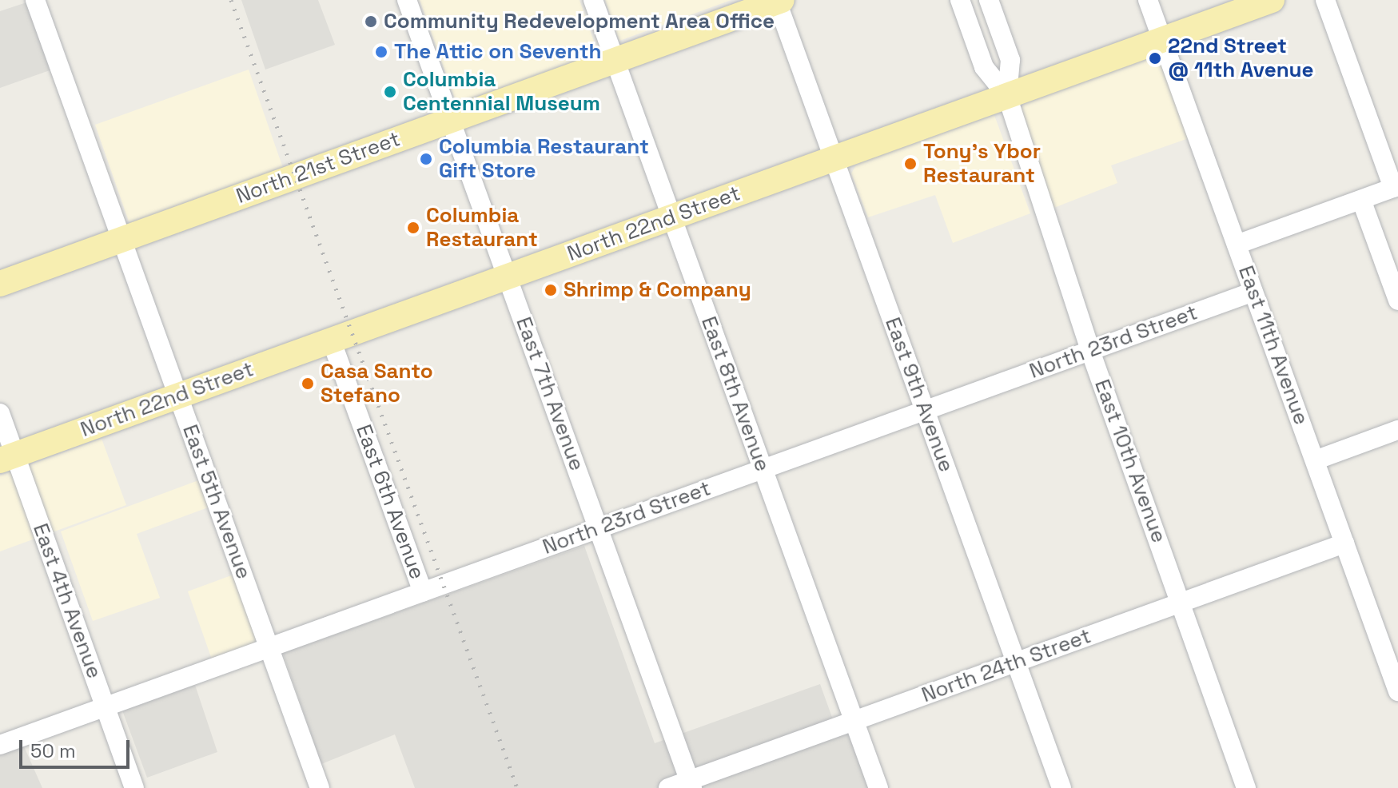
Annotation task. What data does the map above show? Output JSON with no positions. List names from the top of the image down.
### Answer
{
  "streets": {
    "main road": ["North 21st Street", "North 22nd Street"],
    "street": [
      "North 23rd Street",
      "East 11th Avenue",
      "East 7th Avenue",
      "East 8th Avenue",
      "East 9th Avenue",
      "East 10th Avenue",
      "East 5th Avenue",
      "East 6th Avenue",
      "East 4th Avenue",
      "North 24th Street"
    ]
  },
  "crossings": [
    ["North 21st Street", "East 7th Avenue"],
    ["North 21st Street", "East 8th Avenue"],
    ["North 21st Street", "East 9th Avenue"],
    ["North 21st Street", "East 5th Avenue"],
    ["North 22nd Street", "East 11th Avenue"],
    ["North 22nd Street", "East 7th Avenue"],
    ["North 22nd Street", "East 8th Avenue"],
    ["North 22nd Street", "East 9th Avenue"],
    ["North 22nd Street", "East 10th Avenue"],
    ["North 22nd Street", "East 5th Avenue"],
    ["North 22nd Street", "East 6th Avenue"],
    ["North 22nd Street", "East 4th Avenue"],
    ["North 23rd Street", "East 11th Avenue"],
    ["North 23rd Street", "East 7th Avenue"],
    ["North 23rd Street", "East 8th Avenue"],
    ["North 23rd Street", "East 9th Avenue"],
    ["North 23rd Street", "East 10th Avenue"],
    ["North 23rd Street", "East 5th Avenue"],
    ["North 23rd Street", "East 6th Avenue"],
    ["North 23rd Street", "East 4th Avenue"],
    ["East 11th Avenue", "North 24th Street"],
    ["East 7th Avenue", "North 24th Street"],
    ["East 8th Avenue", "North 24th Street"],
    ["East 9th Avenue", "North 24th Street"],
    ["East 10th Avenue", "North 24th Street"]
  ],
  "places": [
    "Community Redevelopment Area Office",
    "The Attic on Seventh",
    "22nd Street @ 11th Avenue",
    "Columbia Centennial Museum",
    "Columbia Restaurant Gift Store",
    "Tony's Ybor Restaurant",
    "Columbia Restaurant",
    "Shrimp & Company",
    "Casa Santo Stefano"
  ],
  "scale_bar": "50 m"
}
